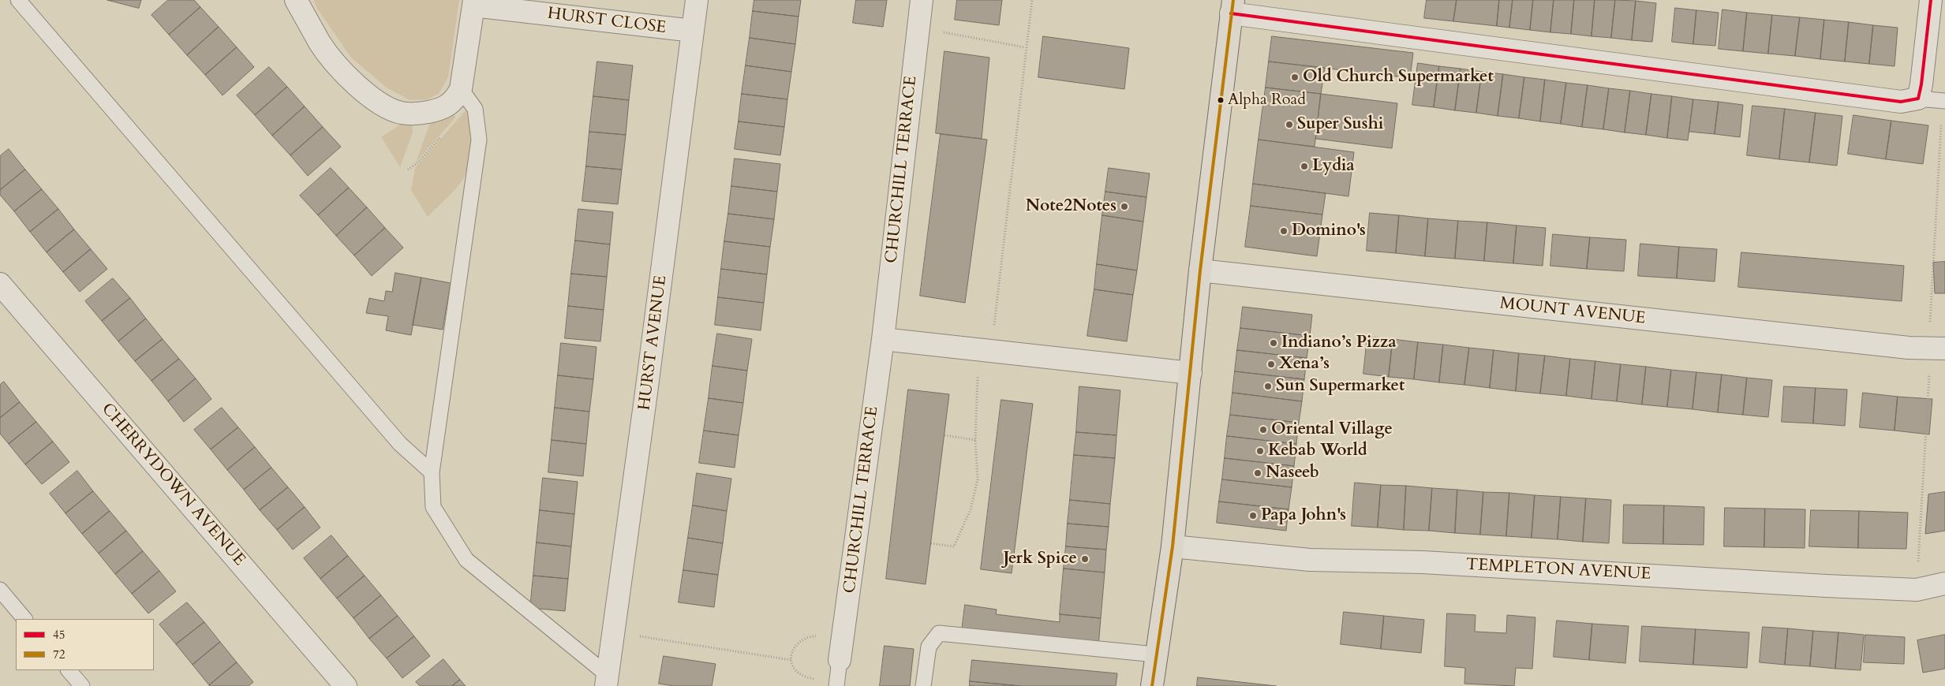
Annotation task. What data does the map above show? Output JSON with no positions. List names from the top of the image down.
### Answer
{
  "streets": {
    "street": [
      "HURST CLOSE",
      "CHURCHILL TERRACE",
      "MOUNT AVENUE",
      "HURST AVENUE",
      "CHERRYDOWN AVENUE",
      "TEMPLETON AVENUE"
    ]
  },
  "crossings": [
    ["HURST CLOSE", "HURST AVENUE"]
  ],
  "places": [
    "Old Church Supermarket",
    "Alpha Road",
    "Super Sushi",
    "Lydia",
    "Note2Notes",
    "Domino's",
    "Indiano’s Pizza",
    "Xena’s",
    "Sun Supermarket",
    "Oriental Village",
    "Kebab World",
    "Naseeb",
    "Papa John's",
    "Jerk Spice"
  ],
  "lines": ["transit line 45", "transit line 72"],
  "legend": ["45", "72"]
}
